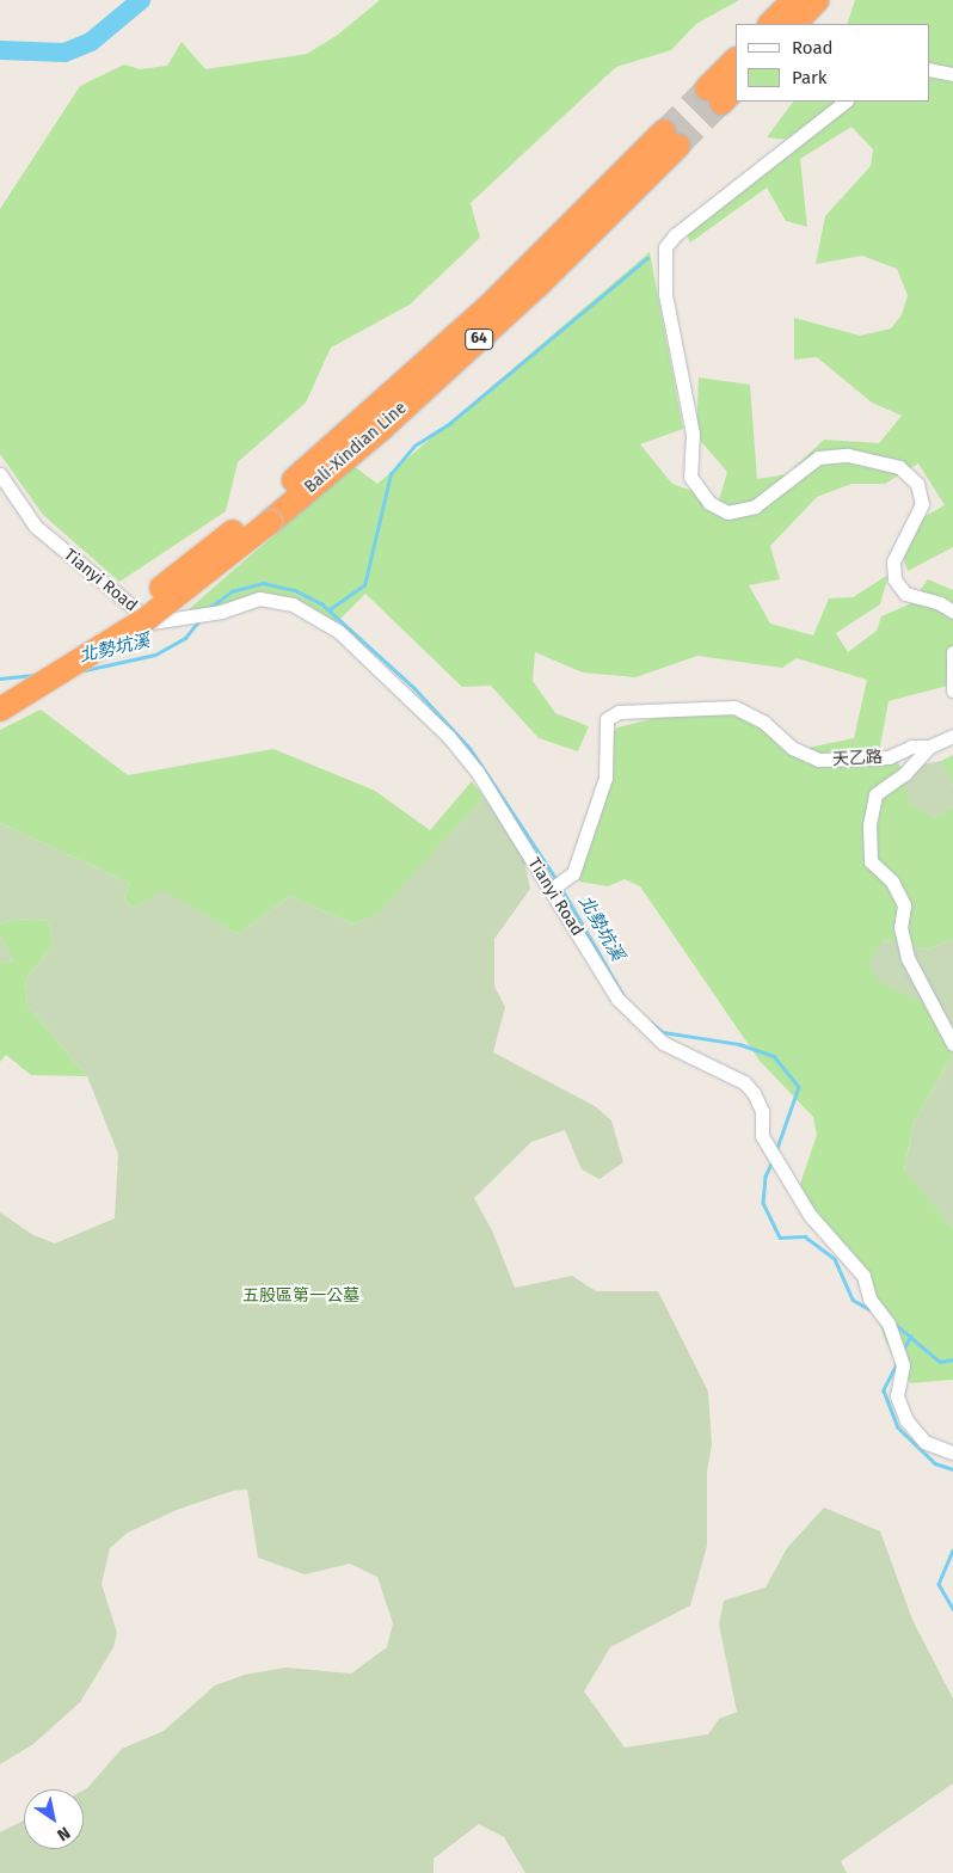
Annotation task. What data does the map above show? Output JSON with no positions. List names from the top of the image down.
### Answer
{
  "streets": {
    "highway": ["64", "Bali-Xindian Line"],
    "street": ["Tianyi Road", "天乙路"]
  },
  "crossings": [
    ["Tianyi Road", "天乙路"]
  ],
  "water": ["北勢坑溪"],
  "parks": ["五股區第一公墓"],
  "legend": ["Road", "Park"],
  "north": "bottom right"
}
